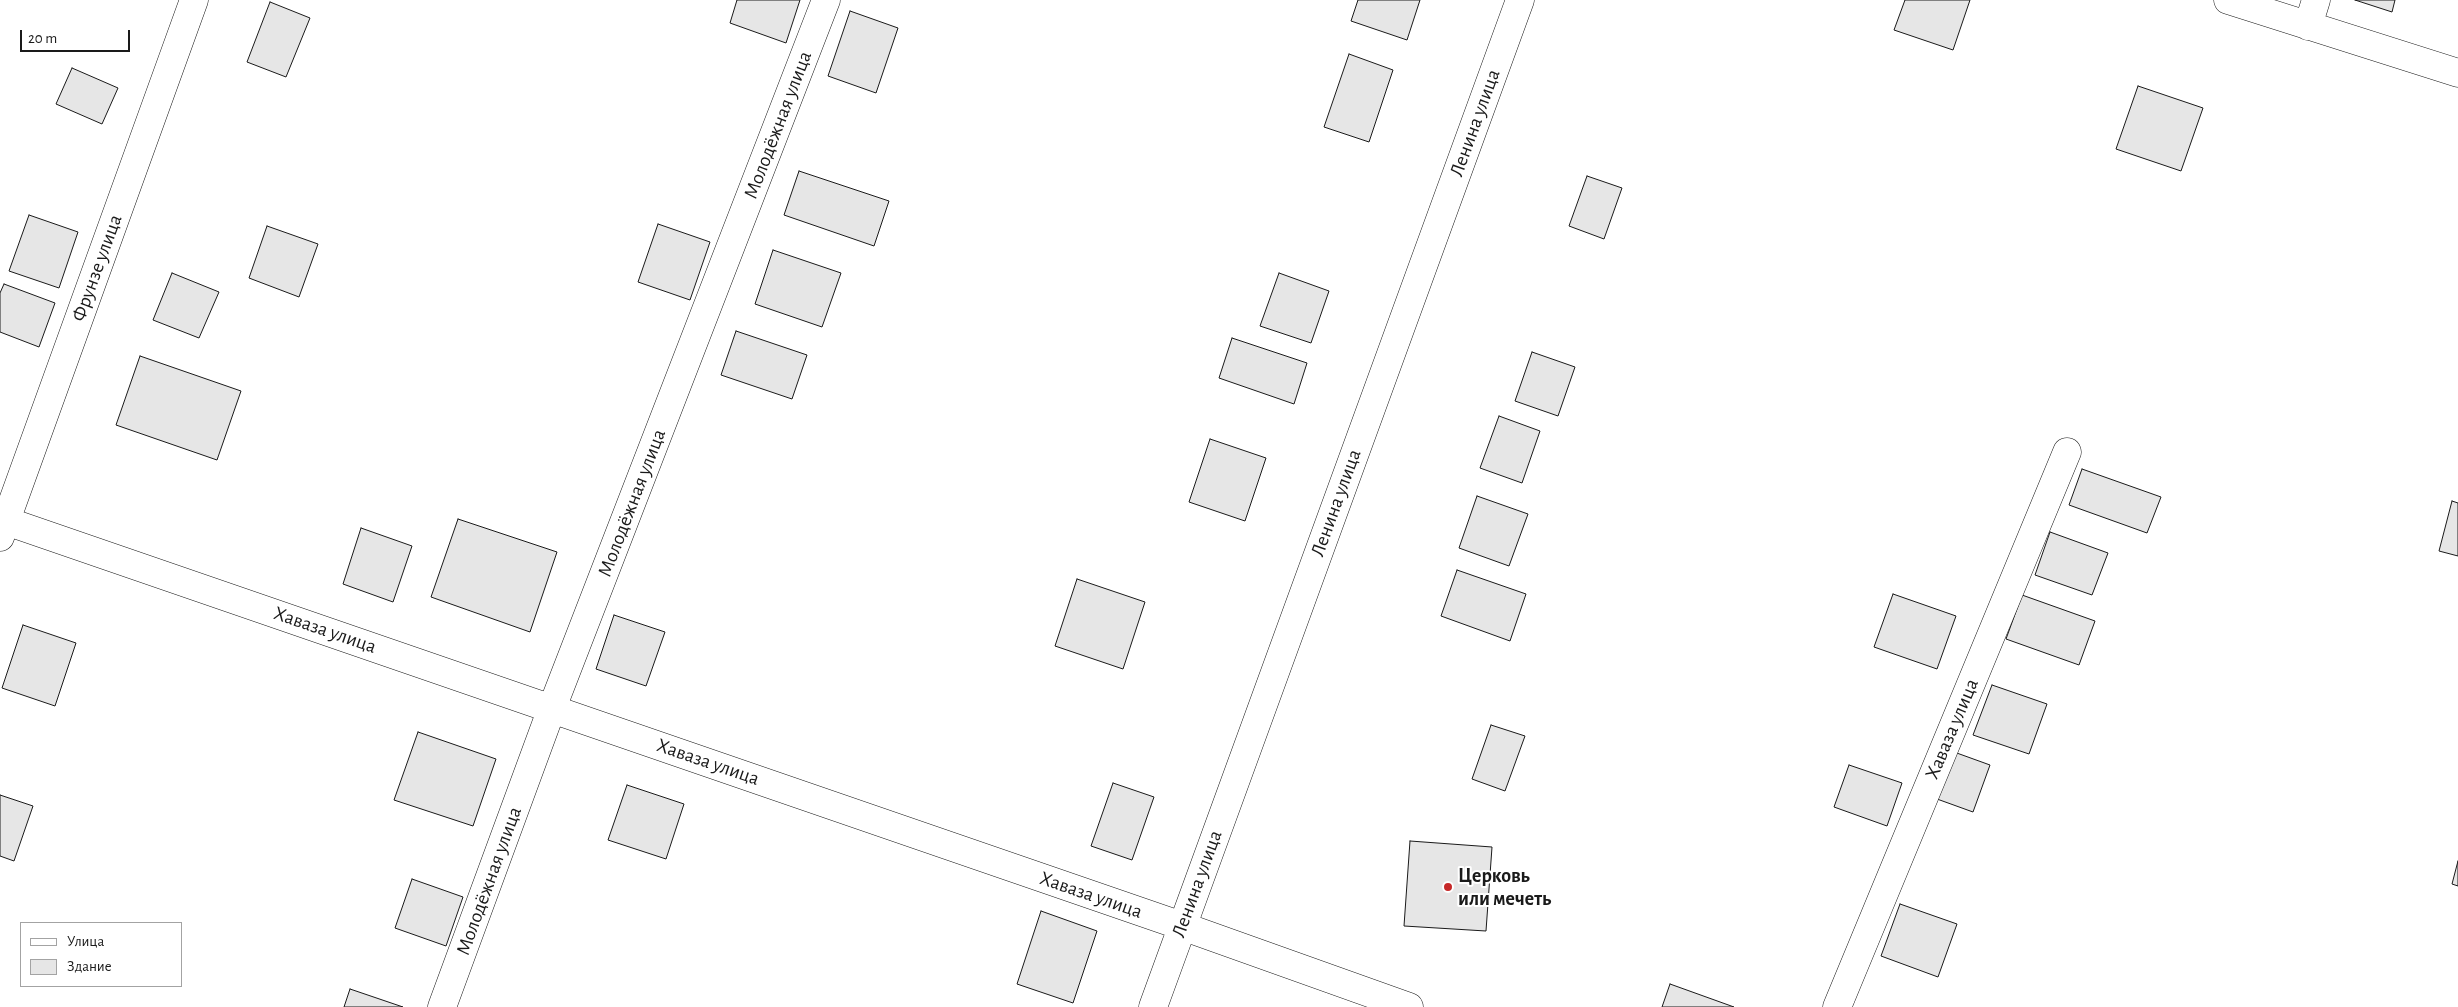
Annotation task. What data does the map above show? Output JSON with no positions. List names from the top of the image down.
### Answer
{
  "streets": {
    "street": [
      "Ленина улица",
      "Молодёжная улица",
      "Фрунзе улица",
      "Хаваза улица"
    ]
  },
  "crossings": [
    ["Ленина улица", "Хаваза улица"],
    ["Молодёжная улица", "Хаваза улица"],
    ["Фрунзе улица", "Хаваза улица"]
  ],
  "places": ["Церковь или мечеть"],
  "legend": ["Улица", "Здание"],
  "scale_bar": "20 m"
}
